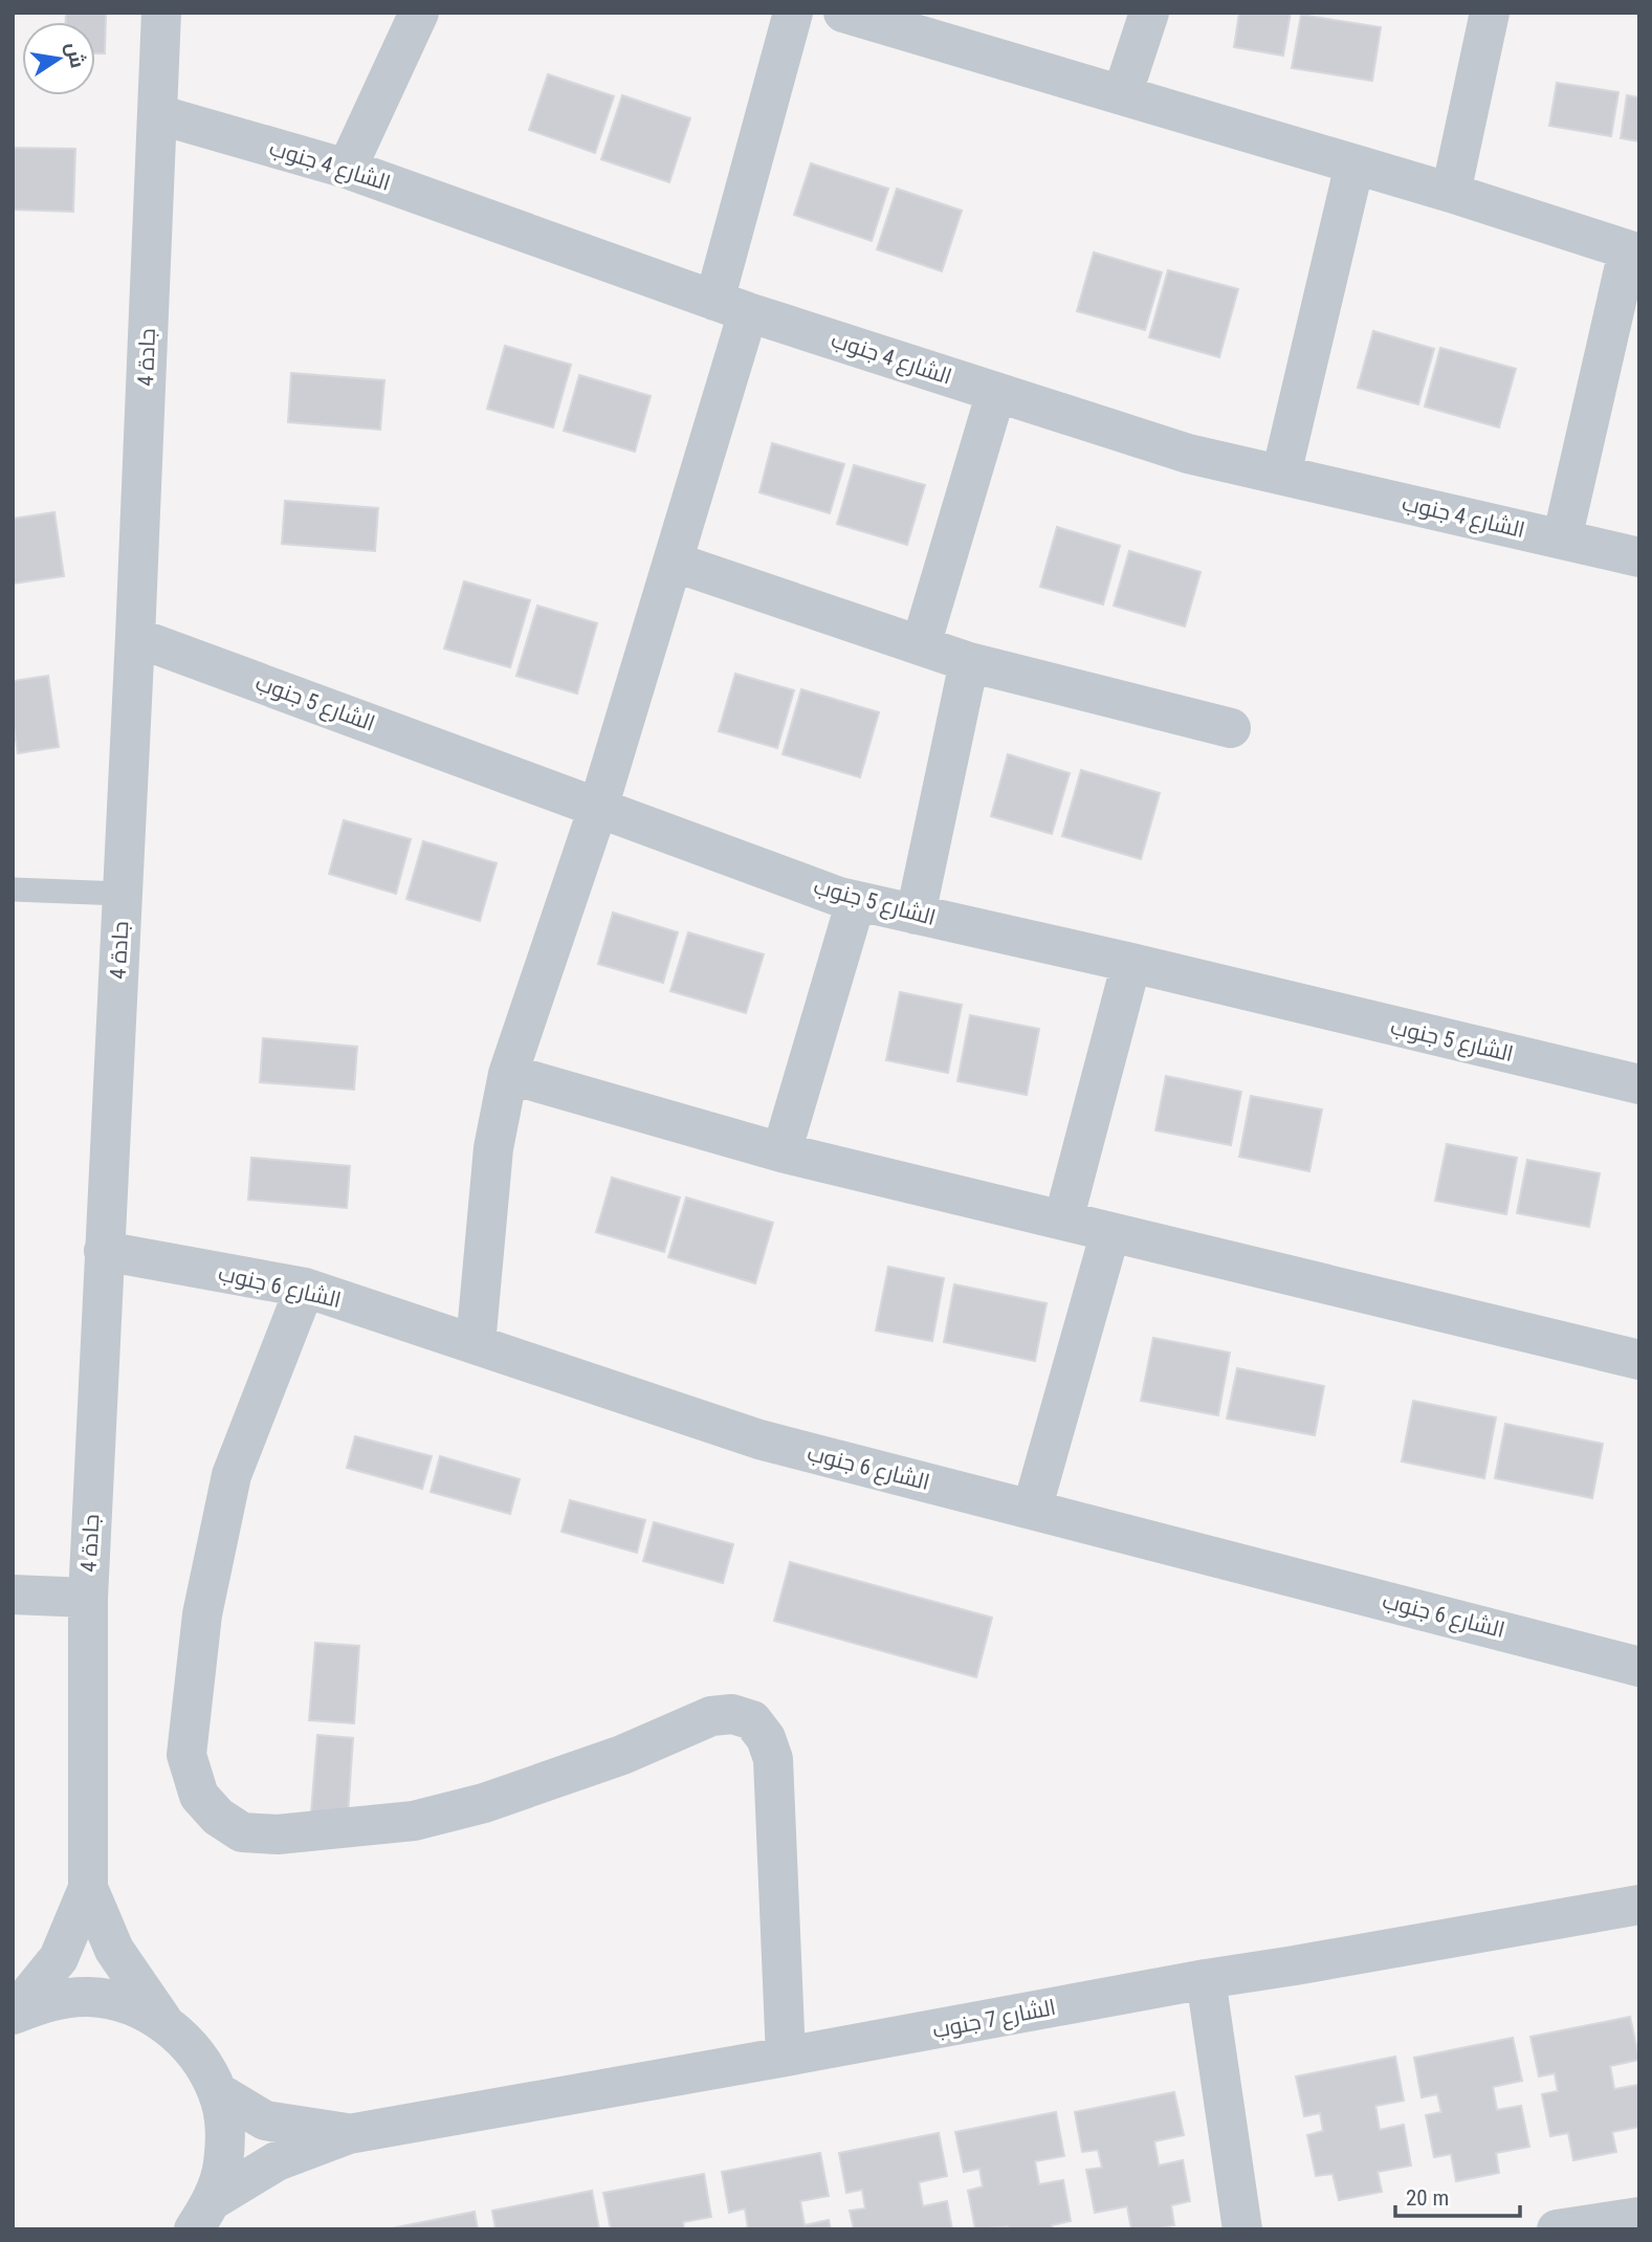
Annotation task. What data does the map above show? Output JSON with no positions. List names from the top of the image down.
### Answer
{
  "streets": {
    "street": [
      "الشارع 4 جنوب",
      "جادة 4",
      "الشارع 5 جنوب",
      "الشارع 6 جنوب",
      "الشارع 7 جنوب"
    ]
  },
  "crossings": [
    ["الشارع 4 جنوب", "جادة 4"],
    ["جادة 4", "الشارع 5 جنوب"],
    ["جادة 4", "الشارع 6 جنوب"]
  ],
  "scale_bar": "20 m",
  "north": "right"
}
